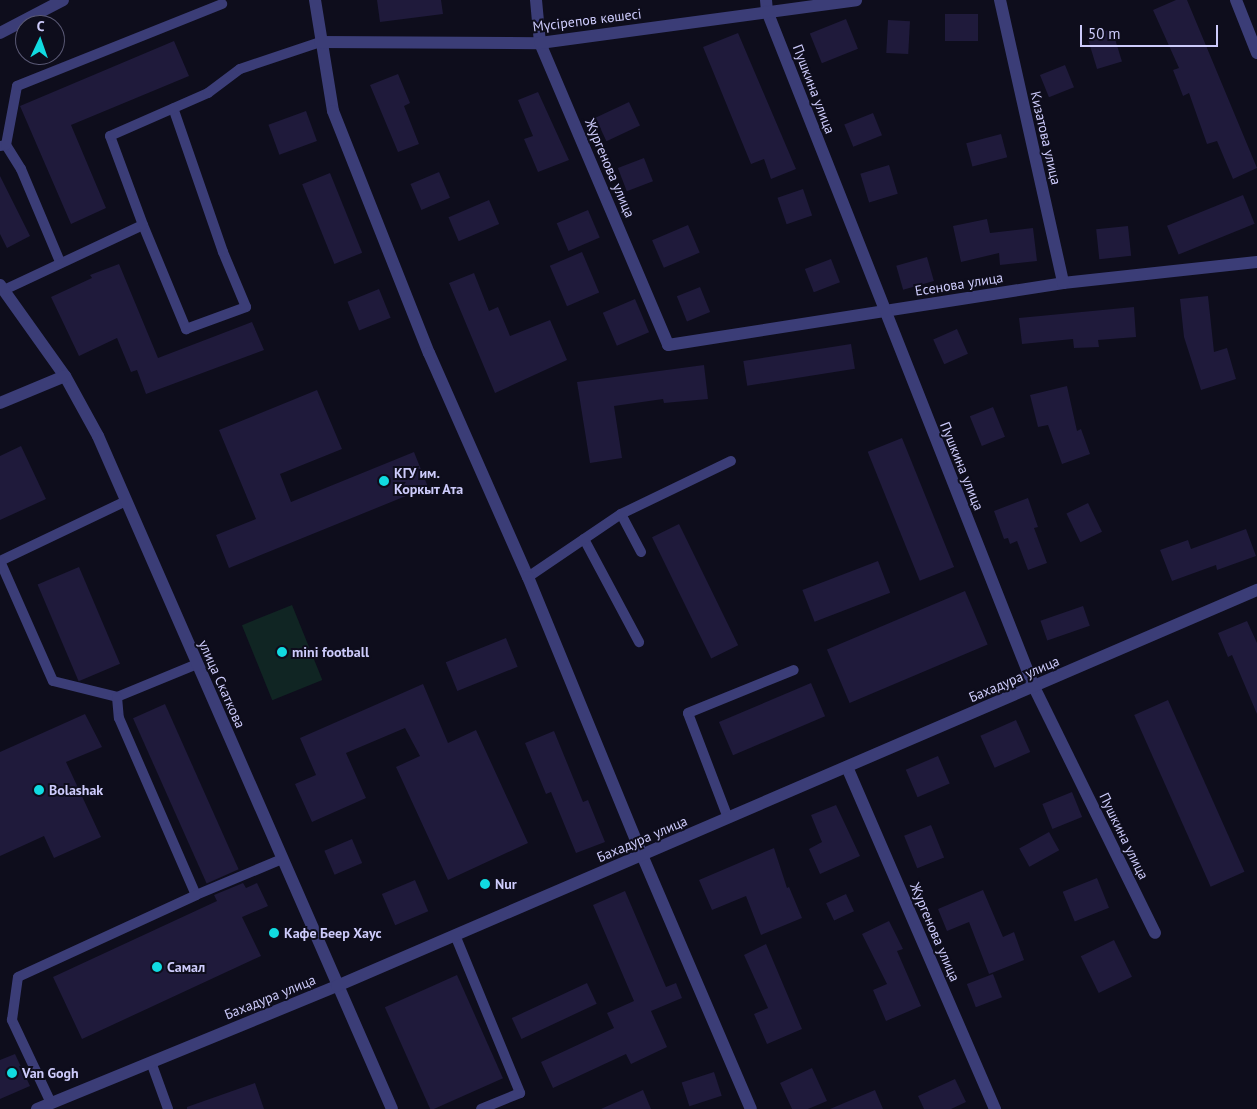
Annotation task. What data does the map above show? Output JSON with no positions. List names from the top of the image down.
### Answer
{
  "streets": {
    "street": [
      "Мүсірепов көшесі",
      "Пушкина улица",
      "Кизатова улица",
      "Жургенова улица",
      "Есенова улица",
      "Бахадура улица",
      "улица Скаткова"
    ]
  },
  "crossings": [
    ["Мүсірепов көшесі", "Пушкина улица"],
    ["Мүсірепов көшесі", "Жургенова улица"],
    ["Пушкина улица", "Есенова улица"],
    ["Пушкина улица", "Бахадура улица"],
    ["Кизатова улица", "Есенова улица"],
    ["Жургенова улица", "Есенова улица"],
    ["Жургенова улица", "Бахадура улица"],
    ["Бахадура улица", "улица Скаткова"]
  ],
  "places": [
    "КГУ им. Коркыт Ата",
    "mini football",
    "Bolashak",
    "Nur",
    "Кафе Беер Хаус",
    "Самал",
    "Van Gogh"
  ],
  "scale_bar": "50 m",
  "north": "top"
}
